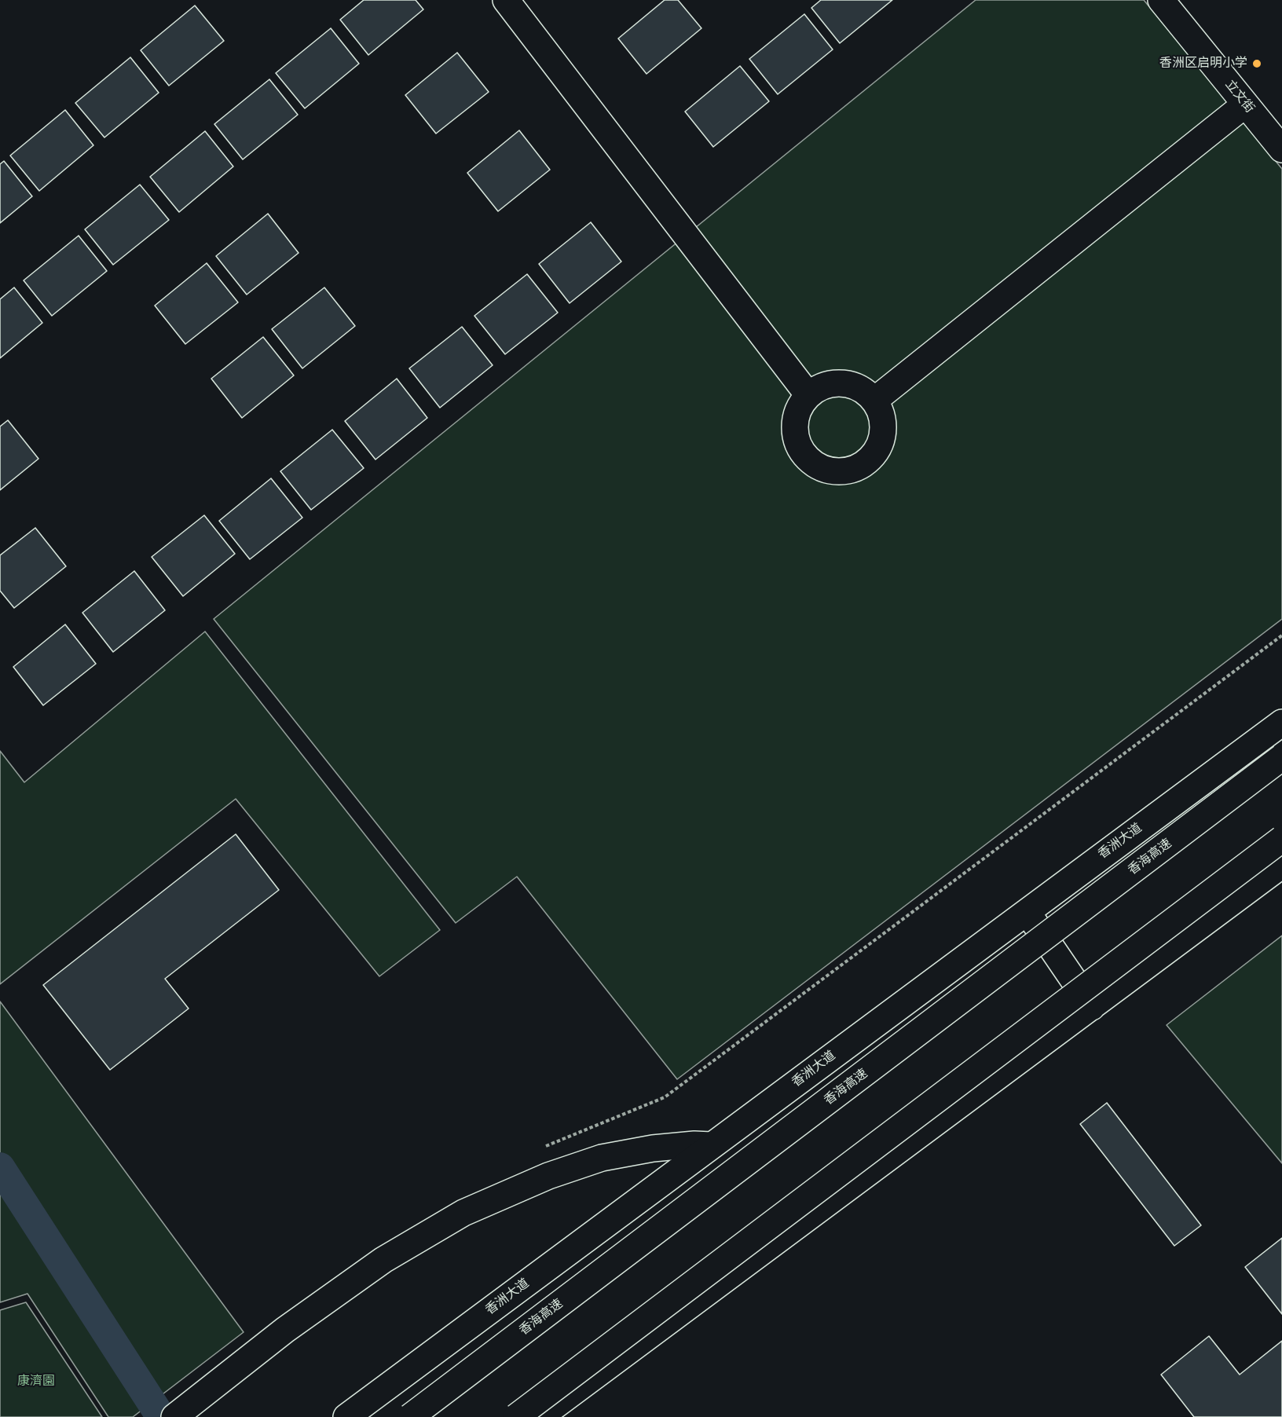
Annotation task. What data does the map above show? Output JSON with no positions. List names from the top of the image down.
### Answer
{
  "streets": {
    "main road": ["立文街", "香洲大道", "香海高速"]
  },
  "parks": ["康濟園"],
  "places": ["香洲区启明小学"]
}
